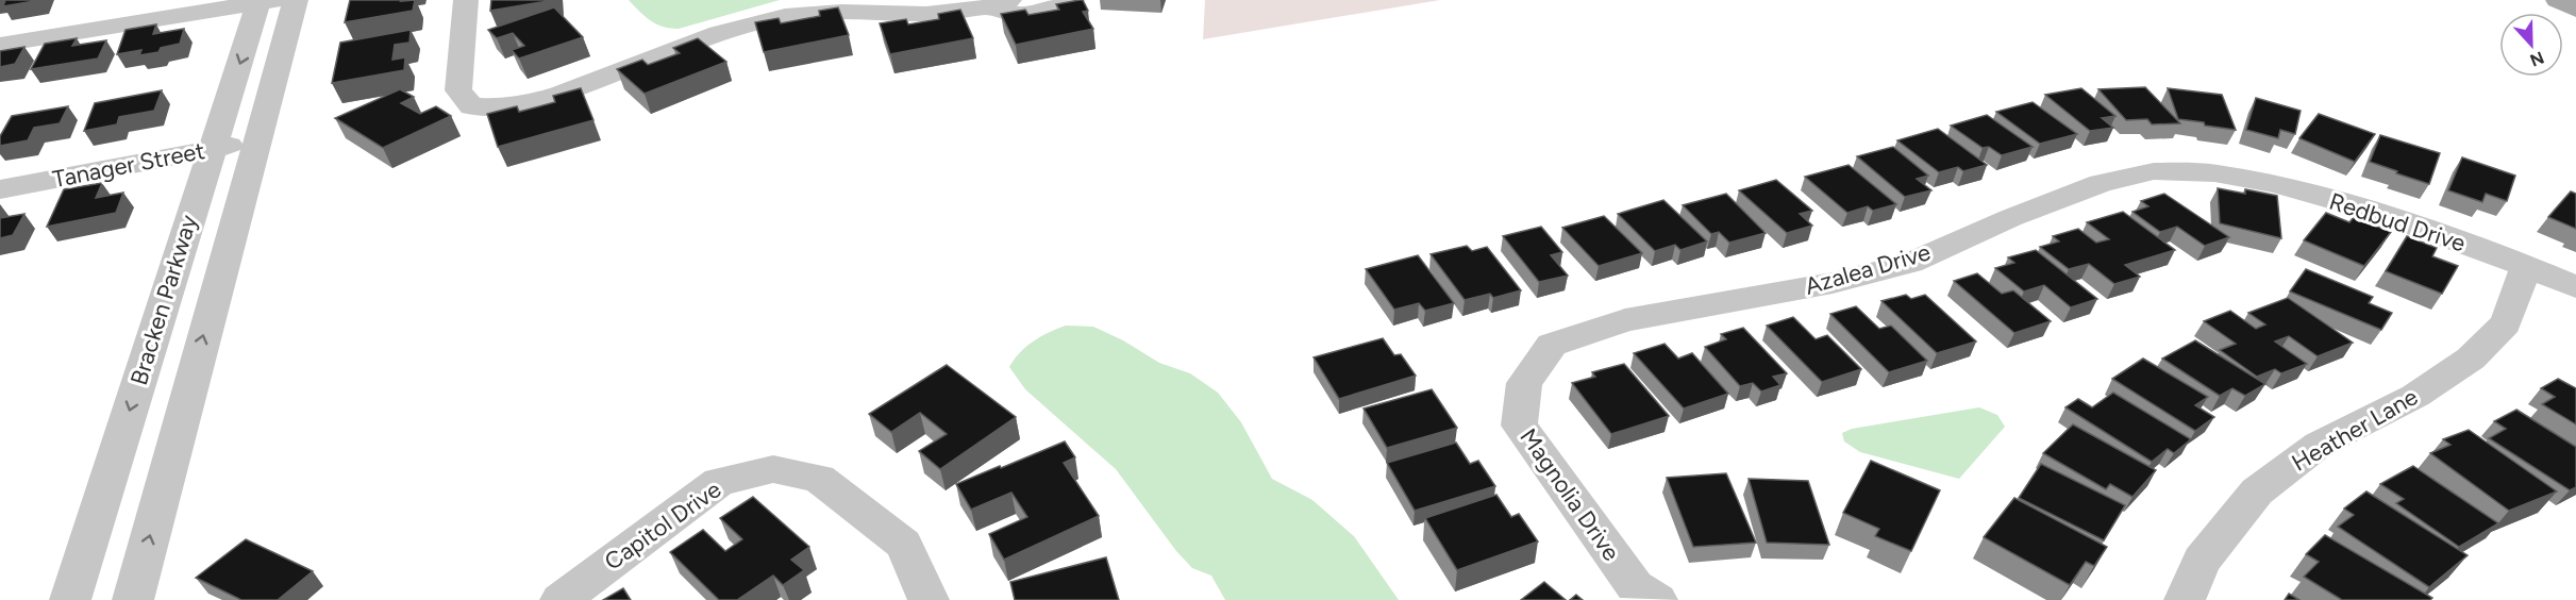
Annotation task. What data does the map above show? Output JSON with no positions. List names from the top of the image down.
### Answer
{
  "streets": {
    "street": [
      "Tanager Street",
      "Redbud Drive",
      "Azalea Drive",
      "Bracken Parkway",
      "Heather Lane",
      "Magnolia Drive",
      "Capitol Drive"
    ]
  },
  "crossings": [
    ["Tanager Street", "Bracken Parkway"],
    ["Redbud Drive", "Azalea Drive"],
    ["Redbud Drive", "Heather Lane"],
    ["Azalea Drive", "Magnolia Drive"]
  ],
  "north": "bottom"
}
